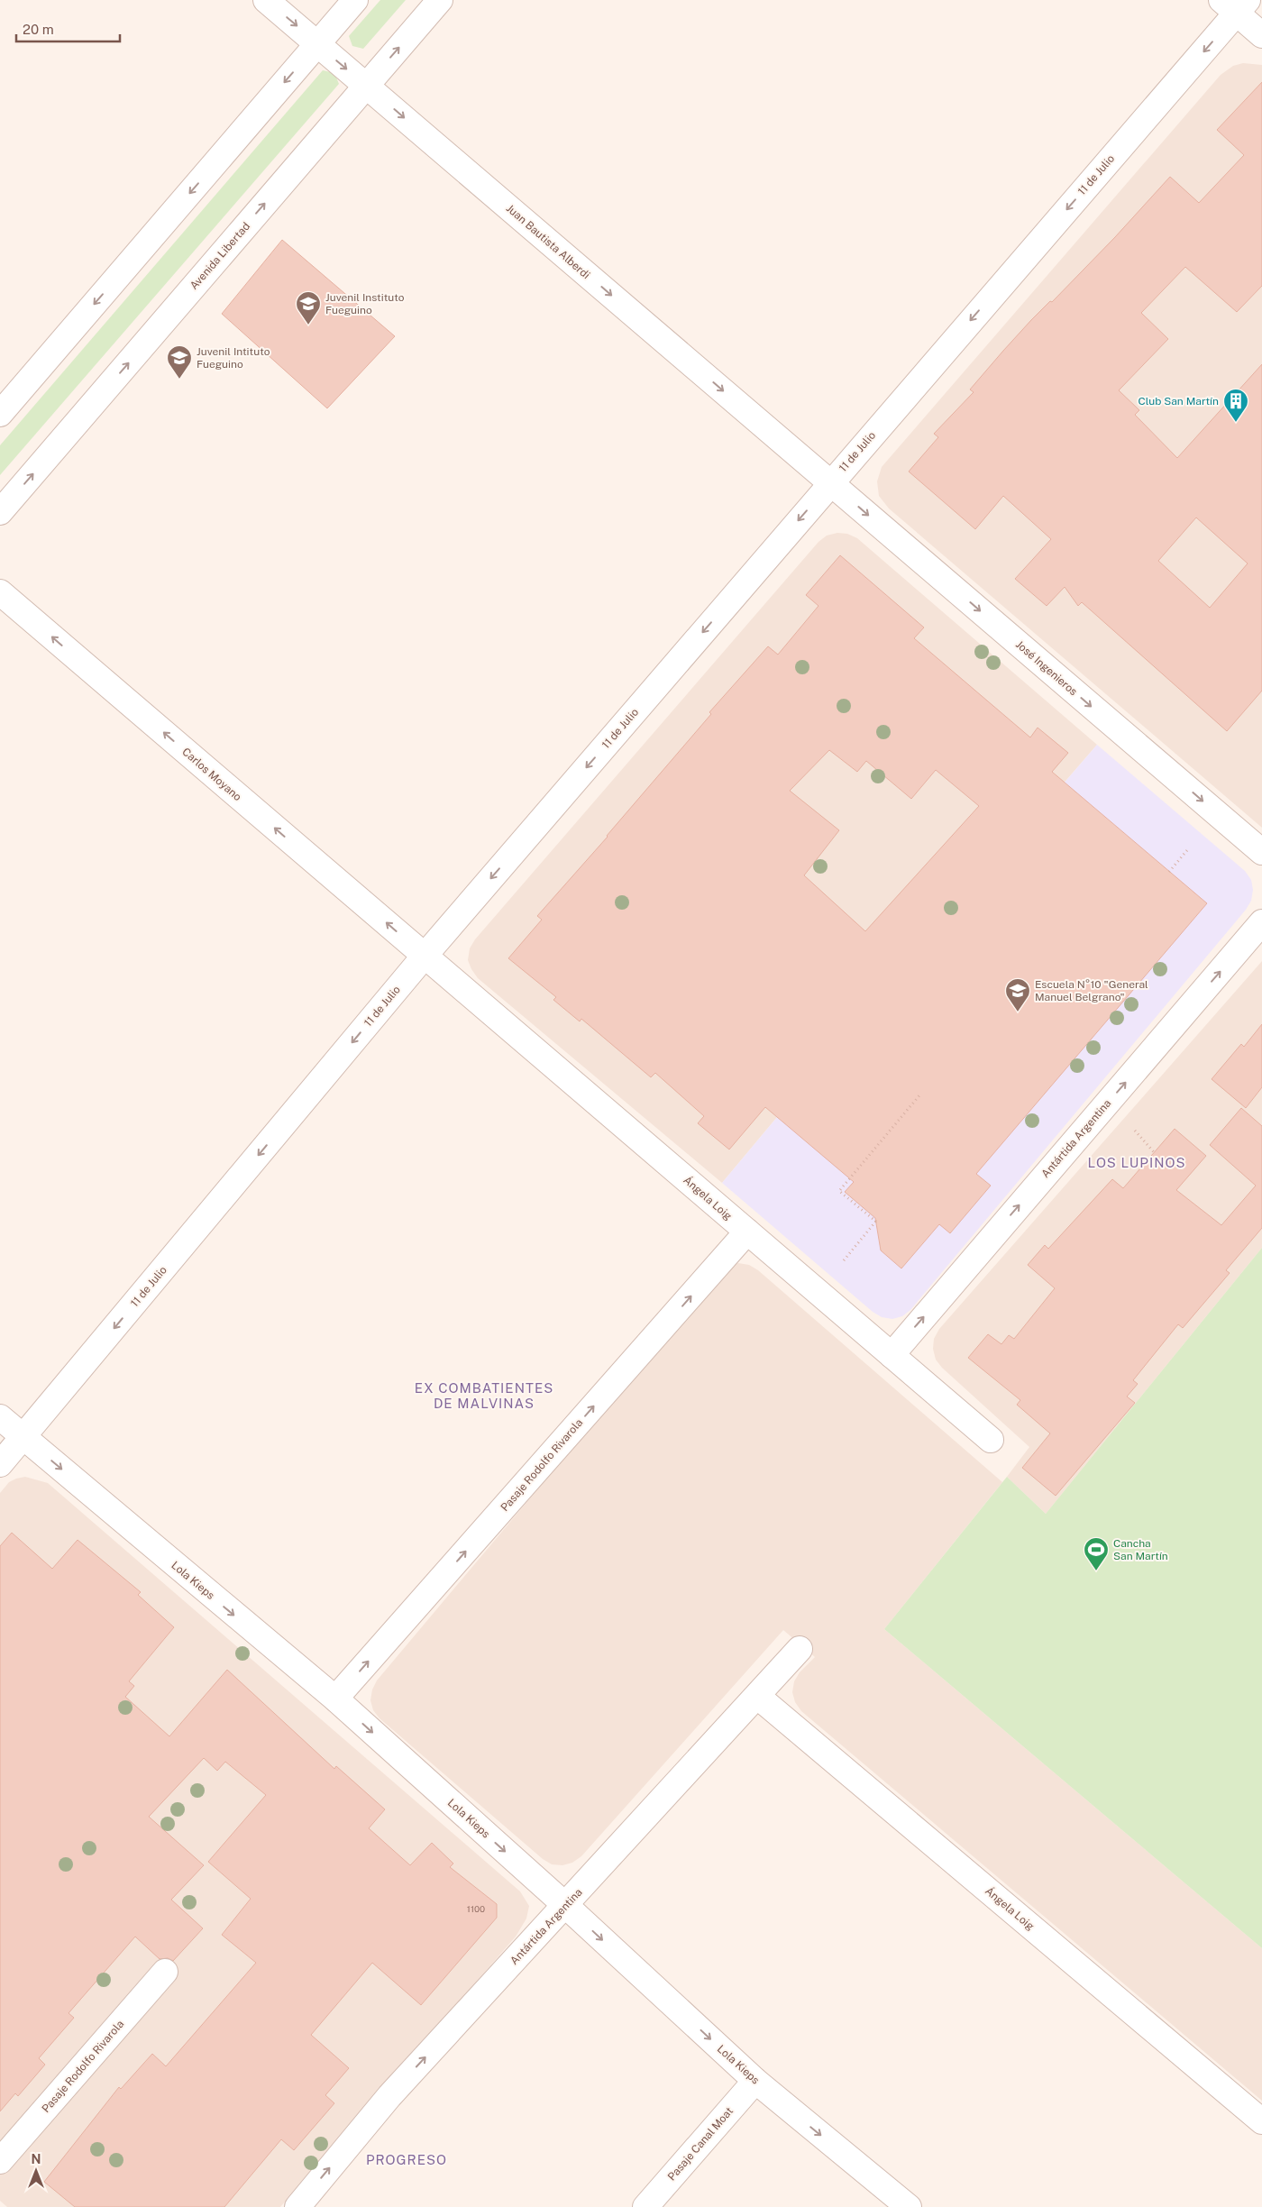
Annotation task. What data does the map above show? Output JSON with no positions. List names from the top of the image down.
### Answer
{
  "streets": {
    "street": [
      "11 de Julio",
      "Juan Bautista Alberdi",
      "Avenida Libertad",
      "José Ingenieros",
      "Carlos Moyano",
      "Antártida Argentina",
      "Ángela Loig",
      "Pasaje Rodolfo Rivarola",
      "Lola Kieps",
      "Pasaje Canal Moat"
    ]
  },
  "crossings": [
    ["11 de Julio", "Juan Bautista Alberdi"],
    ["11 de Julio", "José Ingenieros"],
    ["11 de Julio", "Carlos Moyano"],
    ["11 de Julio", "Ángela Loig"],
    ["11 de Julio", "Lola Kieps"],
    ["Juan Bautista Alberdi", "Avenida Libertad"],
    ["Juan Bautista Alberdi", "José Ingenieros"],
    ["Carlos Moyano", "Ángela Loig"],
    ["Antártida Argentina", "Ángela Loig"],
    ["Antártida Argentina", "Lola Kieps"],
    ["Ángela Loig", "Pasaje Rodolfo Rivarola"],
    ["Pasaje Rodolfo Rivarola", "Lola Kieps"],
    ["Lola Kieps", "Pasaje Canal Moat"]
  ],
  "one_way": [
    "11 de Julio",
    "Juan Bautista Alberdi",
    "José Ingenieros",
    "Carlos Moyano",
    "Antártida Argentina",
    "Pasaje Rodolfo Rivarola",
    "Lola Kieps"
  ],
  "districts": ["LOS LUPINOS", "EX COMBATIENTES DE MALVINAS", "PROGRESO"],
  "places": {
    "school or university": ["Juvenil Instituto Fueguino", "Juvenil Intituto Fueguino", "Escuela N°10 \"General Manuel Belgrano\""],
    "building": ["Club San Martín"],
    "sports": ["Cancha San Martín"]
  },
  "house_numbers": ["1100"],
  "scale_bar": "20 m",
  "north": "top"
}
